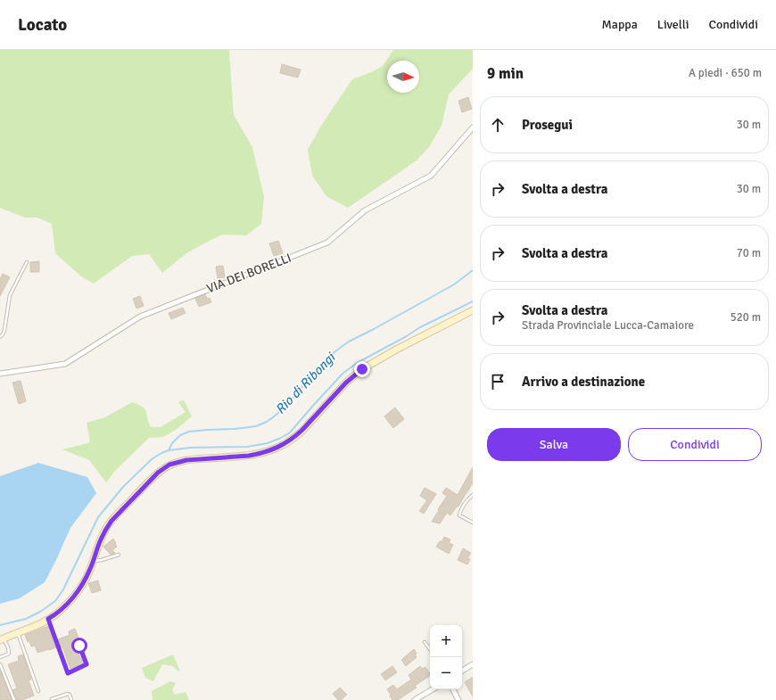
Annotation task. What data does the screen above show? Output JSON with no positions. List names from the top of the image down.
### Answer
{
  "streets": {
    "street": ["VIA DEI BORELLI"]
  },
  "water": ["Rio di Ribongi"],
  "north": "right",
  "page": {
    "header": "Locato",
    "nav": ["Mappa", "Livelli", "Condividi"],
    "heading": ["9 min", "A piedi · 650 m"],
    "list": [
      ["Prosegui", "30 m"],
      ["Svolta a destra", "30 m"],
      ["Svolta a destra", "70 m"],
      ["Svolta a destra", "Strada Provinciale Lucca-Camaiore", "520 m"],
      "Arrivo a destinazione"
    ],
    "buttons": ["Salva", "Condividi"],
    "map_buttons": ["+", "−"]
  }
}
